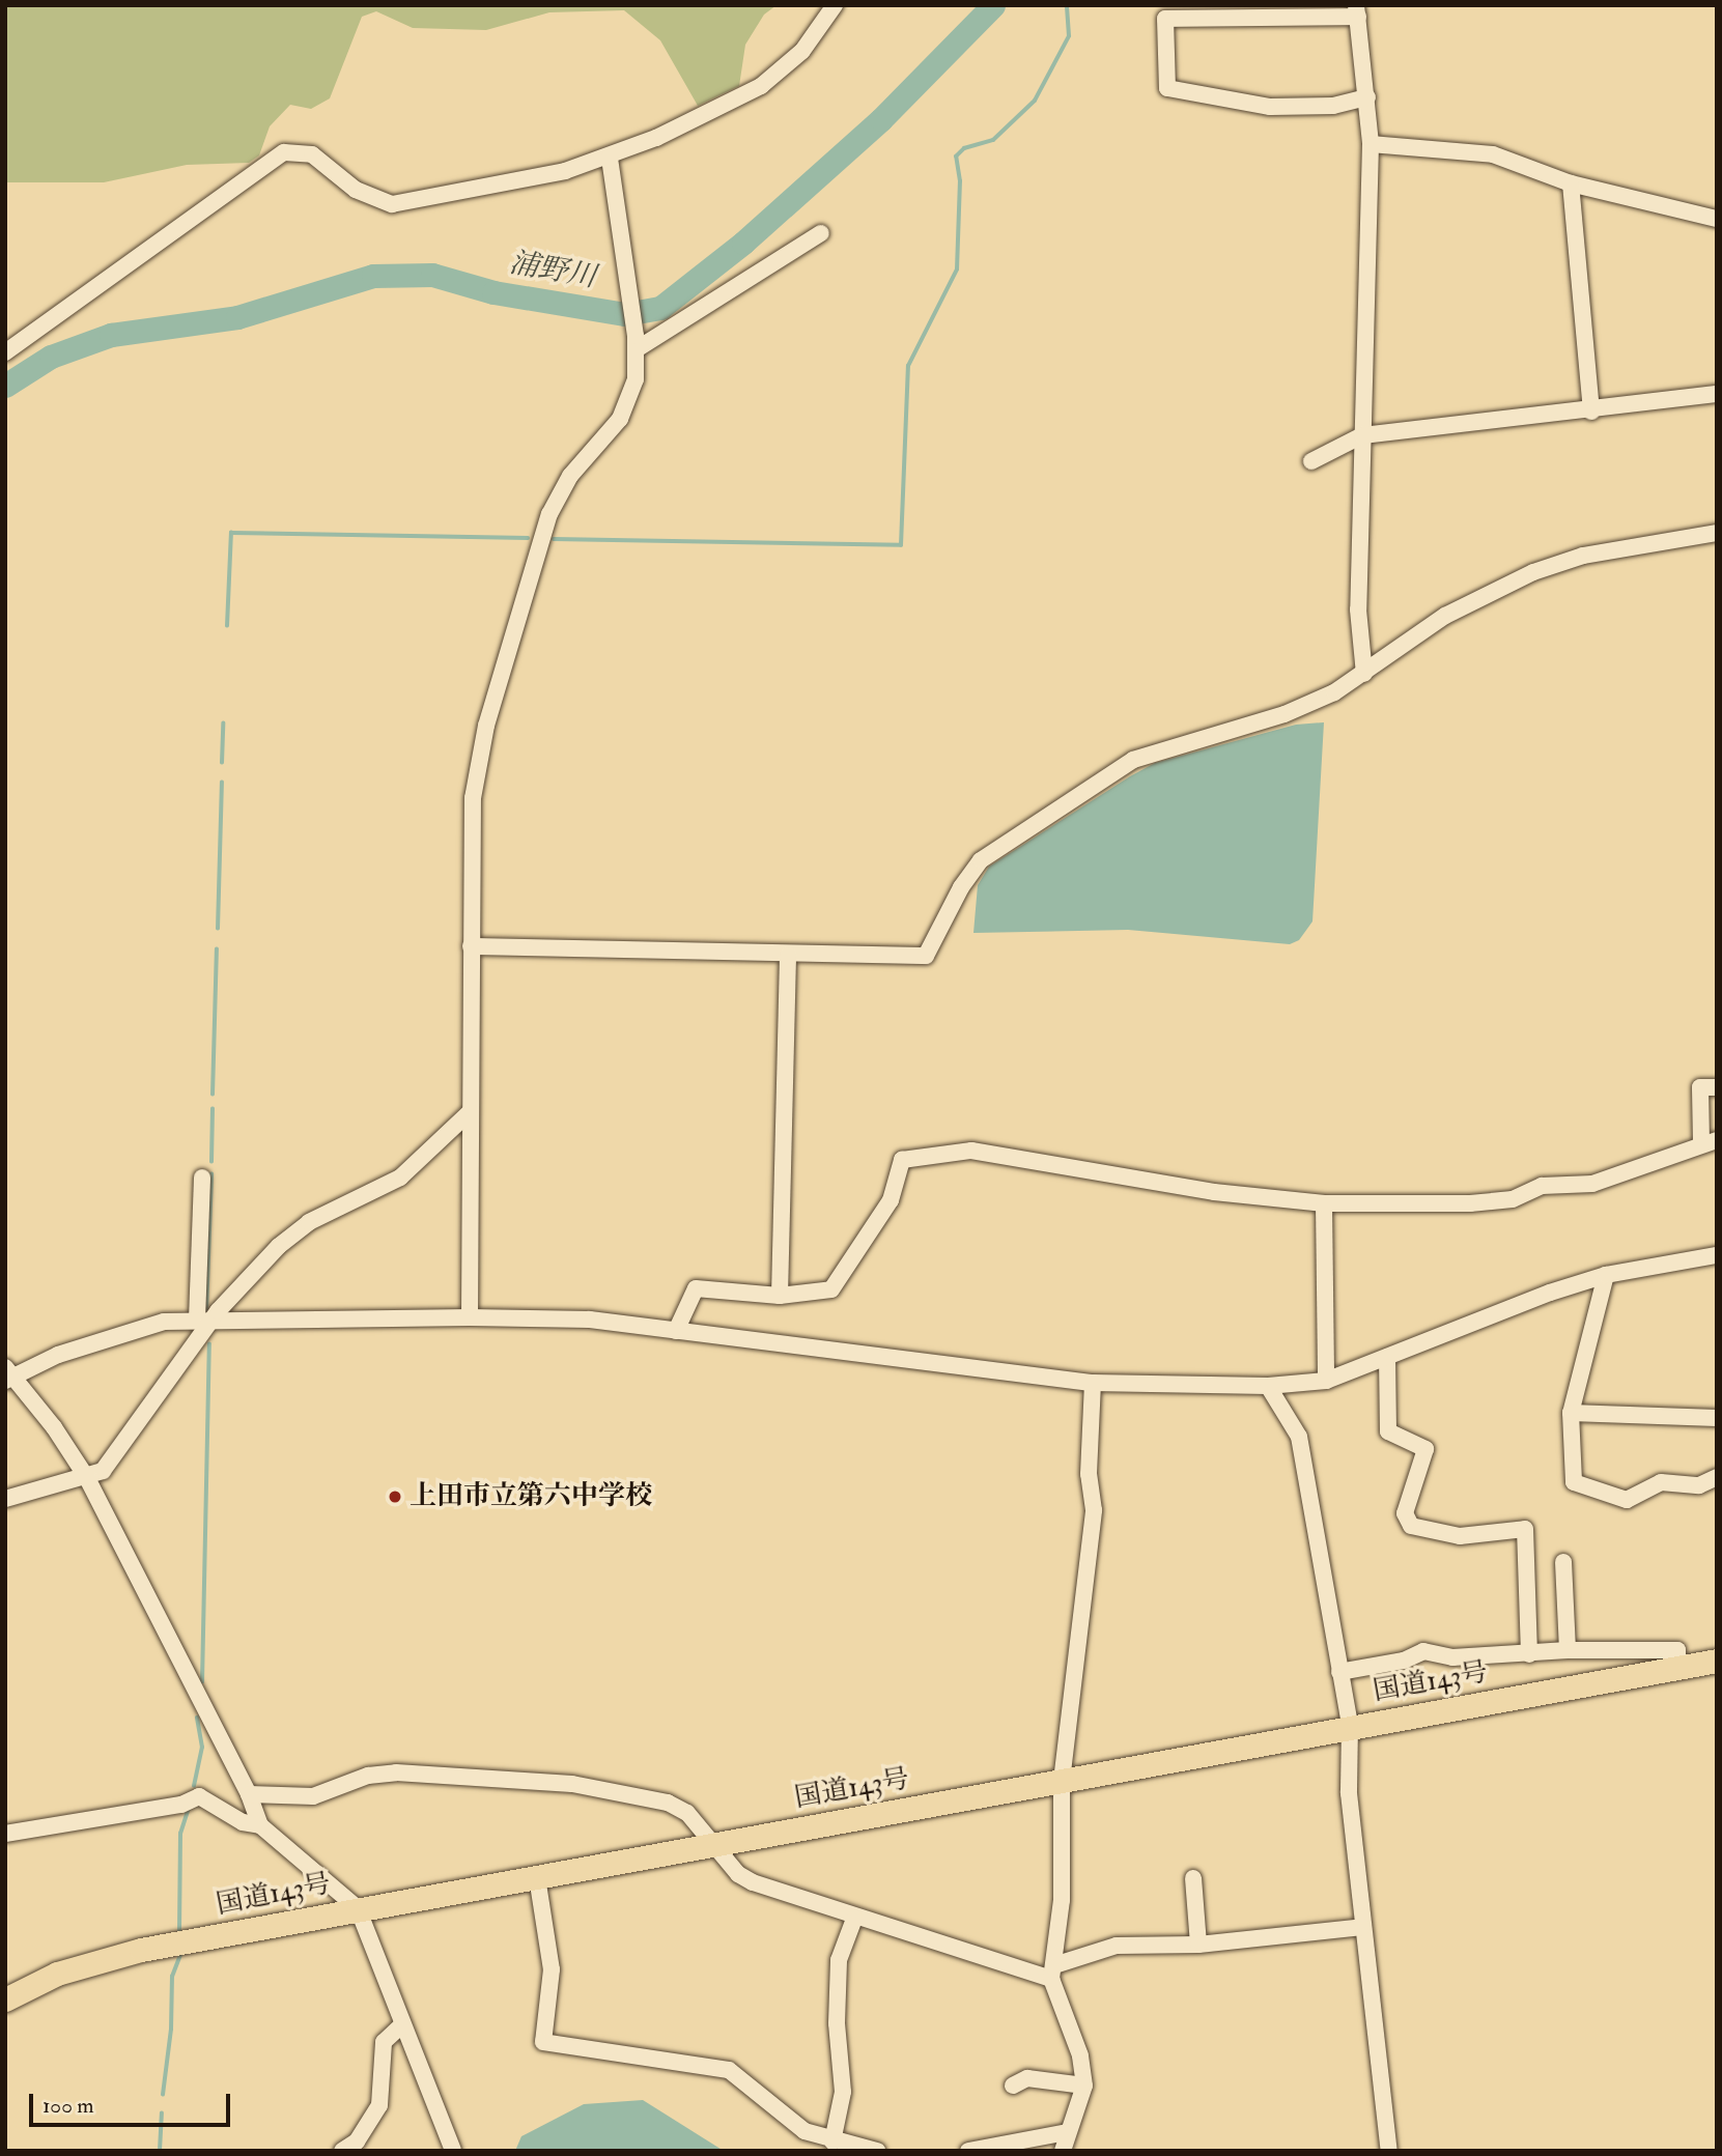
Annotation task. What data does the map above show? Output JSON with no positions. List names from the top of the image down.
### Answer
{
  "streets": {
    "highway": ["国道143号"]
  },
  "water": ["浦野川"],
  "places": ["上田市立第六中学校"],
  "scale_bar": "100 m"
}
